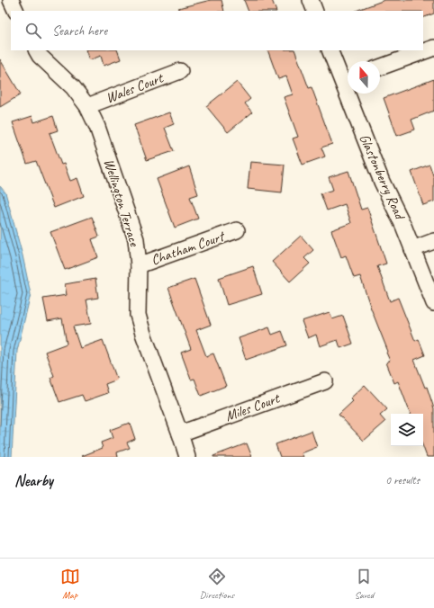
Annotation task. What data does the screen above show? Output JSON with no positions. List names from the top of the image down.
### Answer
{
  "streets": {
    "street": [
      "Wales Court",
      "Glastonberry Road",
      "Wellington Terrace",
      "Chatham Court",
      "Miles Court"
    ]
  },
  "crossings": [
    ["Wales Court", "Wellington Terrace"],
    ["Wellington Terrace", "Chatham Court"],
    ["Wellington Terrace", "Miles Court"]
  ],
  "north": "top",
  "page": {
    "search": "Search here",
    "heading": ["Nearby", "0 results"],
    "nav": ["Map", "Directions", "Saved"]
  }
}
